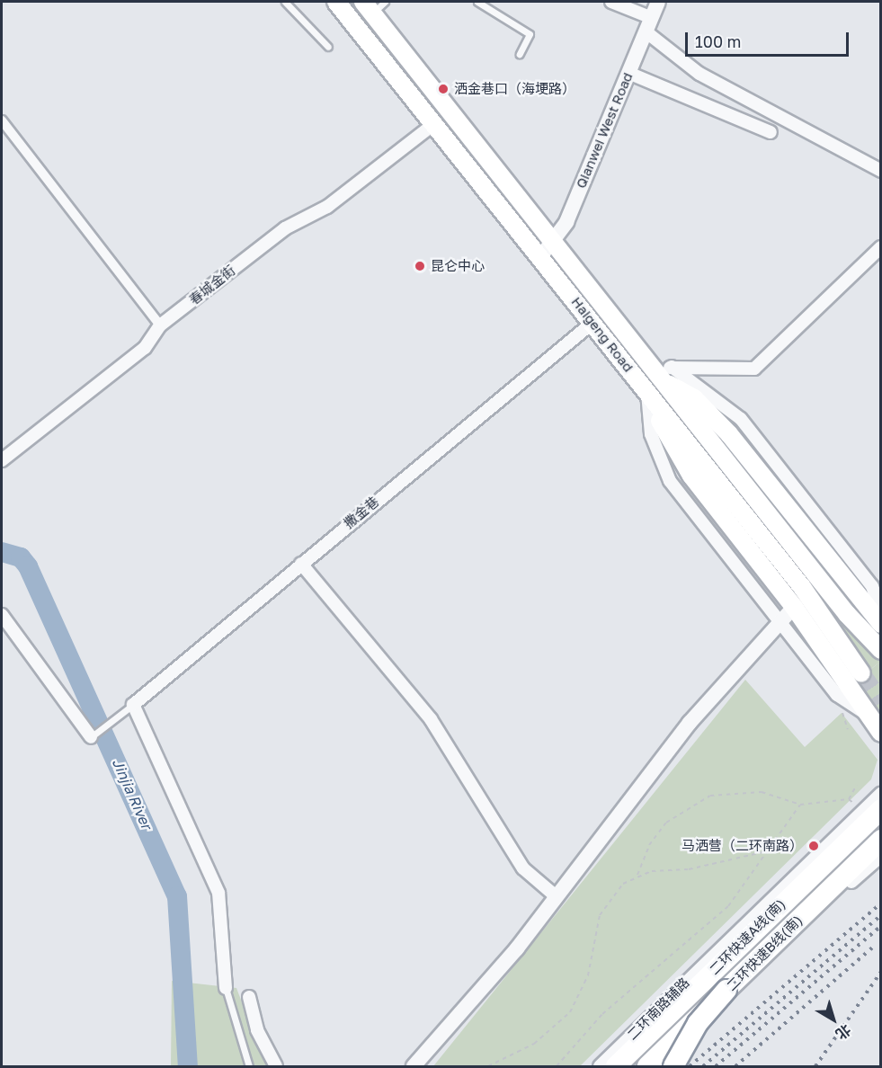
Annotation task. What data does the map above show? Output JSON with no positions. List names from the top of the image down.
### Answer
{
  "streets": {
    "highway": ["二环快速A线(南)", "二环快速B线(南)"],
    "main road": ["Haigeng Road"],
    "street": [
      "Qianwei West Road",
      "春城金街",
      "撒金巷",
      "二环南路辅路"
    ]
  },
  "crossings": [
    ["Qianwei West Road", "Haigeng Road"],
    ["春城金街", "Haigeng Road"],
    ["Haigeng Road", "撒金巷"],
    ["二环快速A线(南)", "二环南路辅路"]
  ],
  "water": ["Jinjia River"],
  "places": ["洒金巷口（海埂路）", "昆仑中心", "马洒营（二环南路）"],
  "scale_bar": "100 m",
  "north": "bottom right"
}
